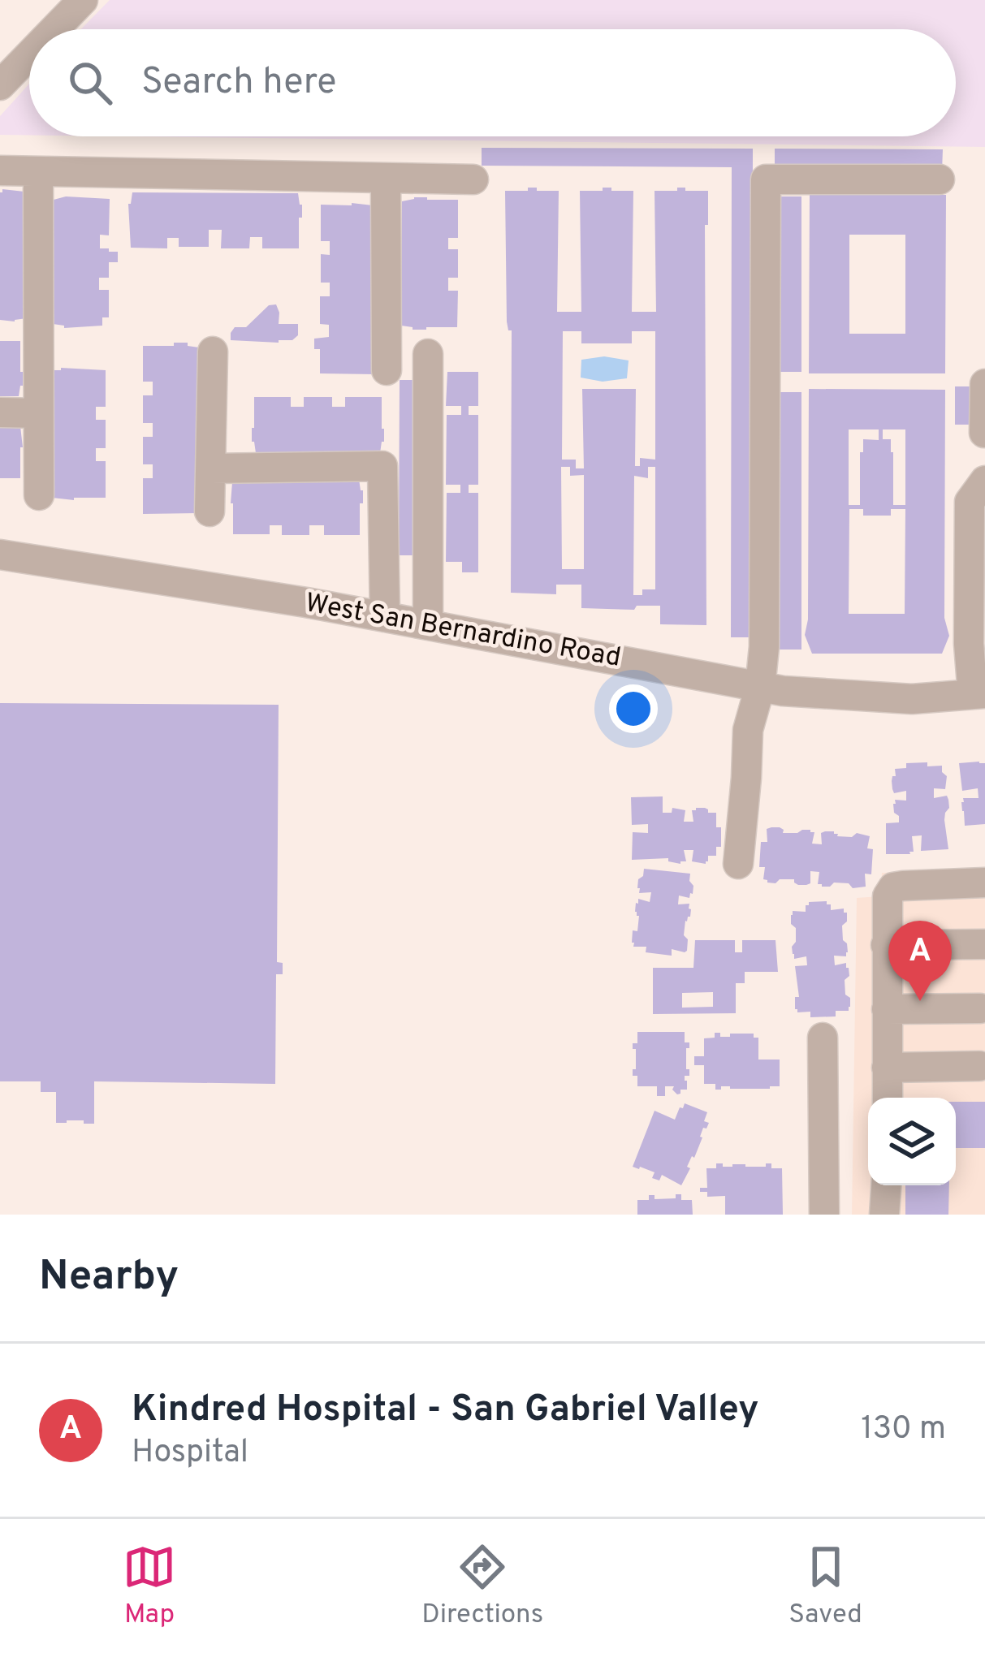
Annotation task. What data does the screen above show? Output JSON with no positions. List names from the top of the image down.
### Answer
{
  "streets": {
    "street": ["West San Bernardino Road"]
  },
  "page": {
    "search": "Search here",
    "pins": "A",
    "heading": "Nearby",
    "list": [
      {
        "mark": "A",
        "name": "Kindred Hospital - San Gabriel Valley",
        "note": "Hospital",
        "value": "130 m"
      }
    ],
    "nav": ["Map", "Directions", "Saved"]
  }
}
